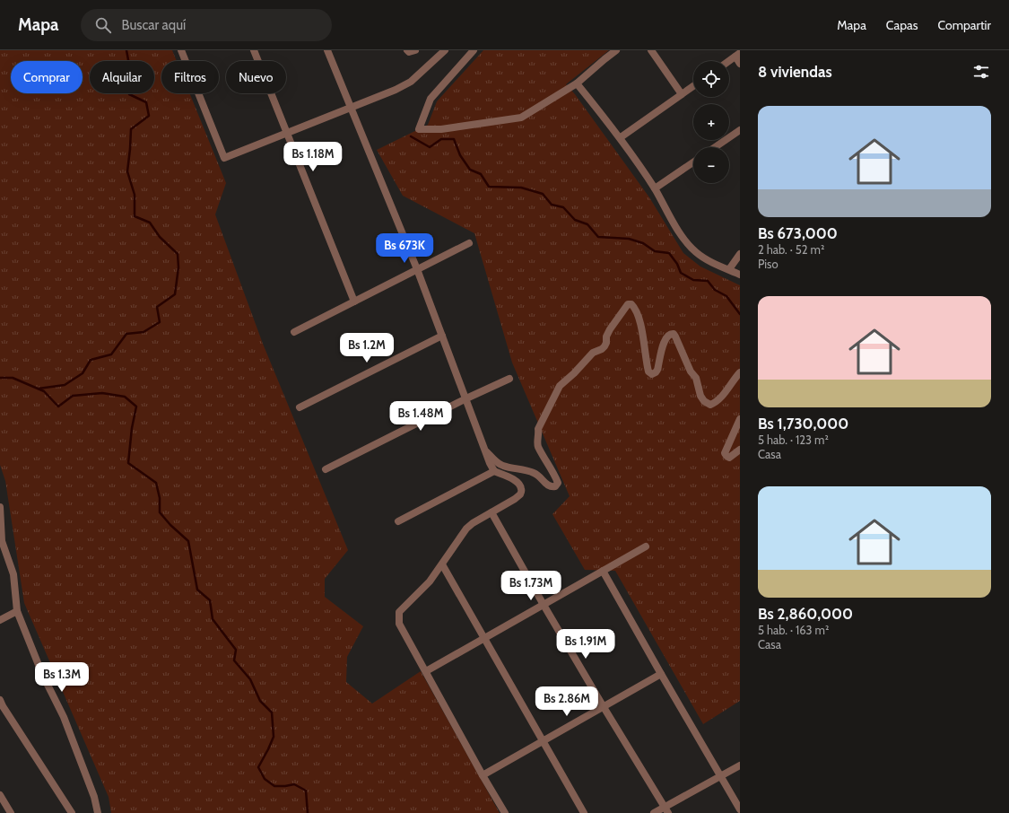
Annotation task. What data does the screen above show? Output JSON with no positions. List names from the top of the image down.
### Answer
{
  "page": {
    "header": "Mapa",
    "search": "Buscar aquí",
    "nav": ["Mapa", "Capas", "Compartir"],
    "heading": "8 viviendas",
    "map_buttons": ["+", "−"],
    "chip": [
      "Comprar",
      "Alquilar",
      "Filtros",
      "Nuevo"
    ],
    "list": [
      {
        "name": "Bs 673,000",
        "note": "2 hab. · 52 m² · Piso"
      },
      {
        "name": "Bs 1,730,000",
        "note": "5 hab. · 123 m² · Casa"
      },
      {
        "name": "Bs 2,860,000",
        "note": "5 hab. · 163 m² · Casa"
      }
    ],
    "price": [
      "Bs 1.18M",
      "Bs 673K",
      "Bs 1.2M",
      "Bs 1.48M",
      "Bs 1.73M",
      "Bs 1.91M",
      "Bs 1.3M",
      "Bs 2.86M"
    ]
  }
}
